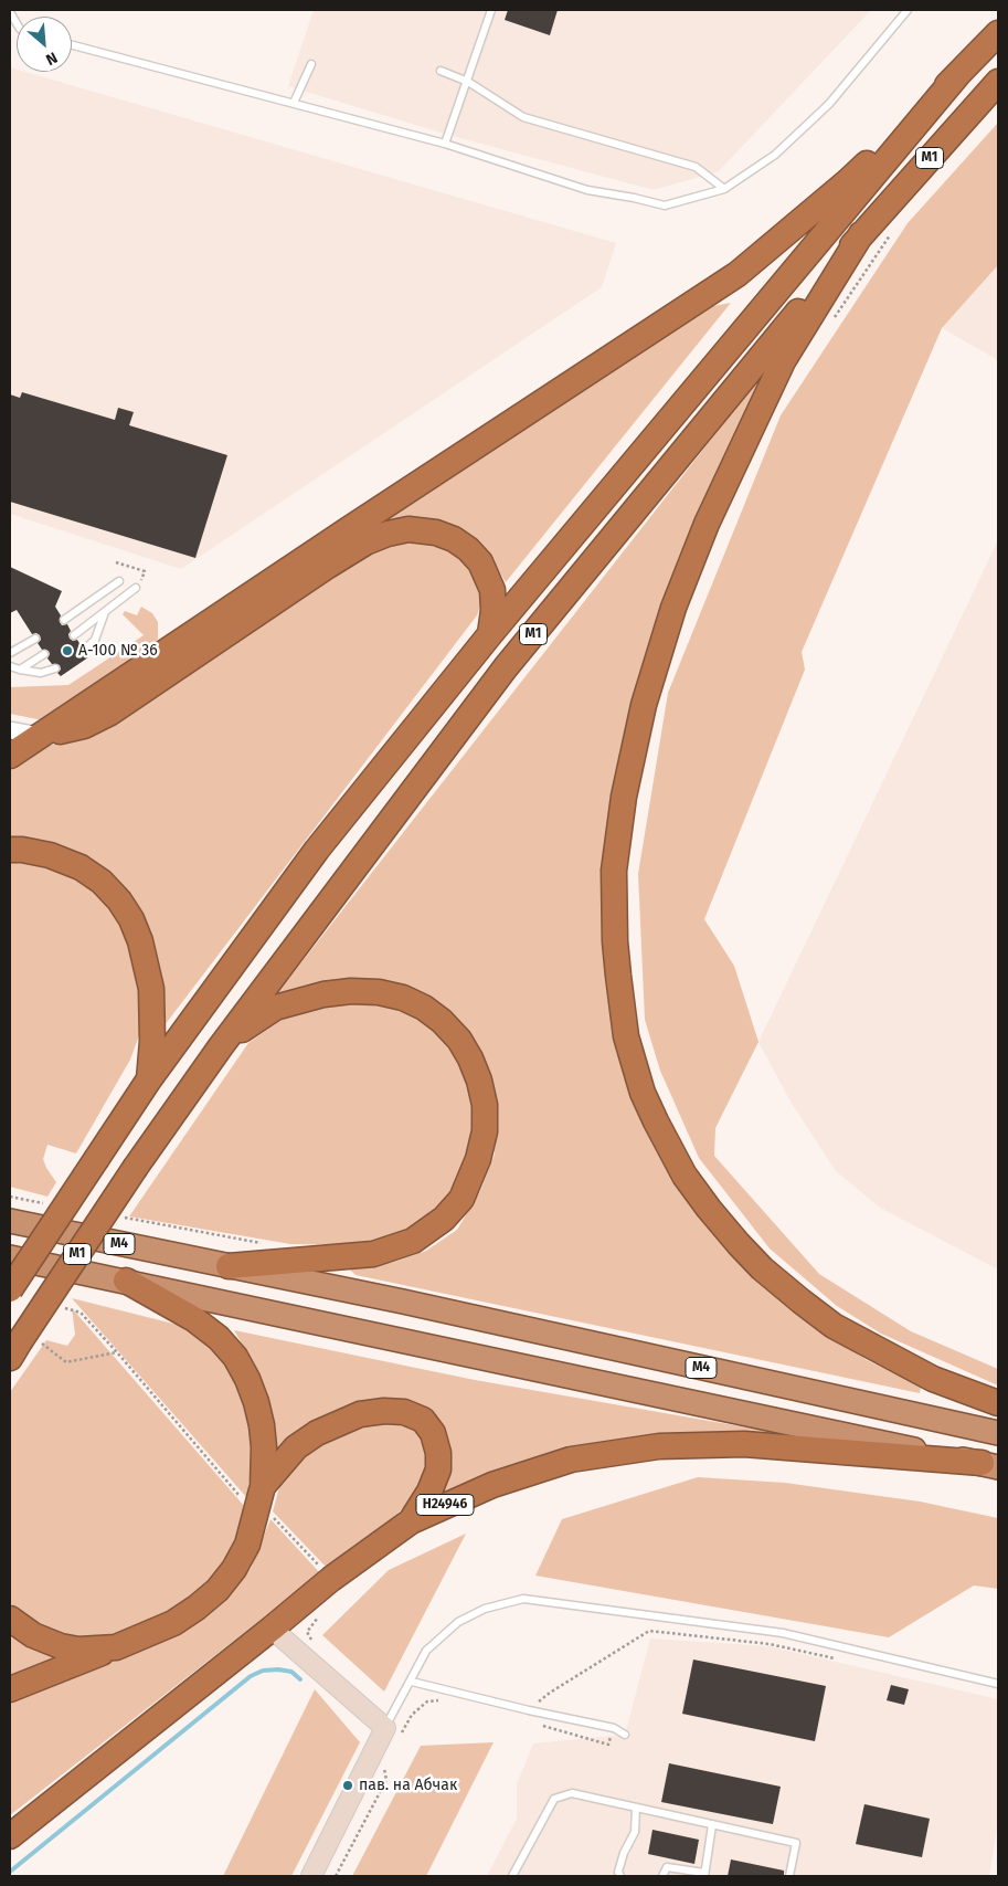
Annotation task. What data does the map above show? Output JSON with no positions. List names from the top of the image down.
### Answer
{
  "streets": {
    "highway": ["М1", "М4", "Н24946"]
  },
  "crossings": [
    ["М4", "Н24946"]
  ],
  "places": ["А-100 № 36", "пав. на Абчак"],
  "north": "bottom right"
}
